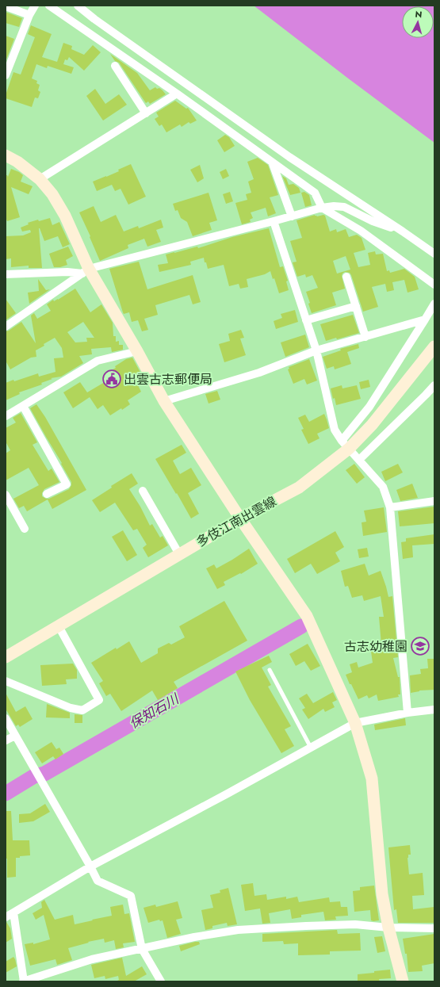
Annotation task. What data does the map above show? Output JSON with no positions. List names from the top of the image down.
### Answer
{
  "streets": {
    "street": ["多伎江南出雲線"]
  },
  "water": ["保知石川"],
  "places": {
    "public building": ["出雲古志郵便局"],
    "school or university": ["古志幼稚園"]
  },
  "north": "top"
}
